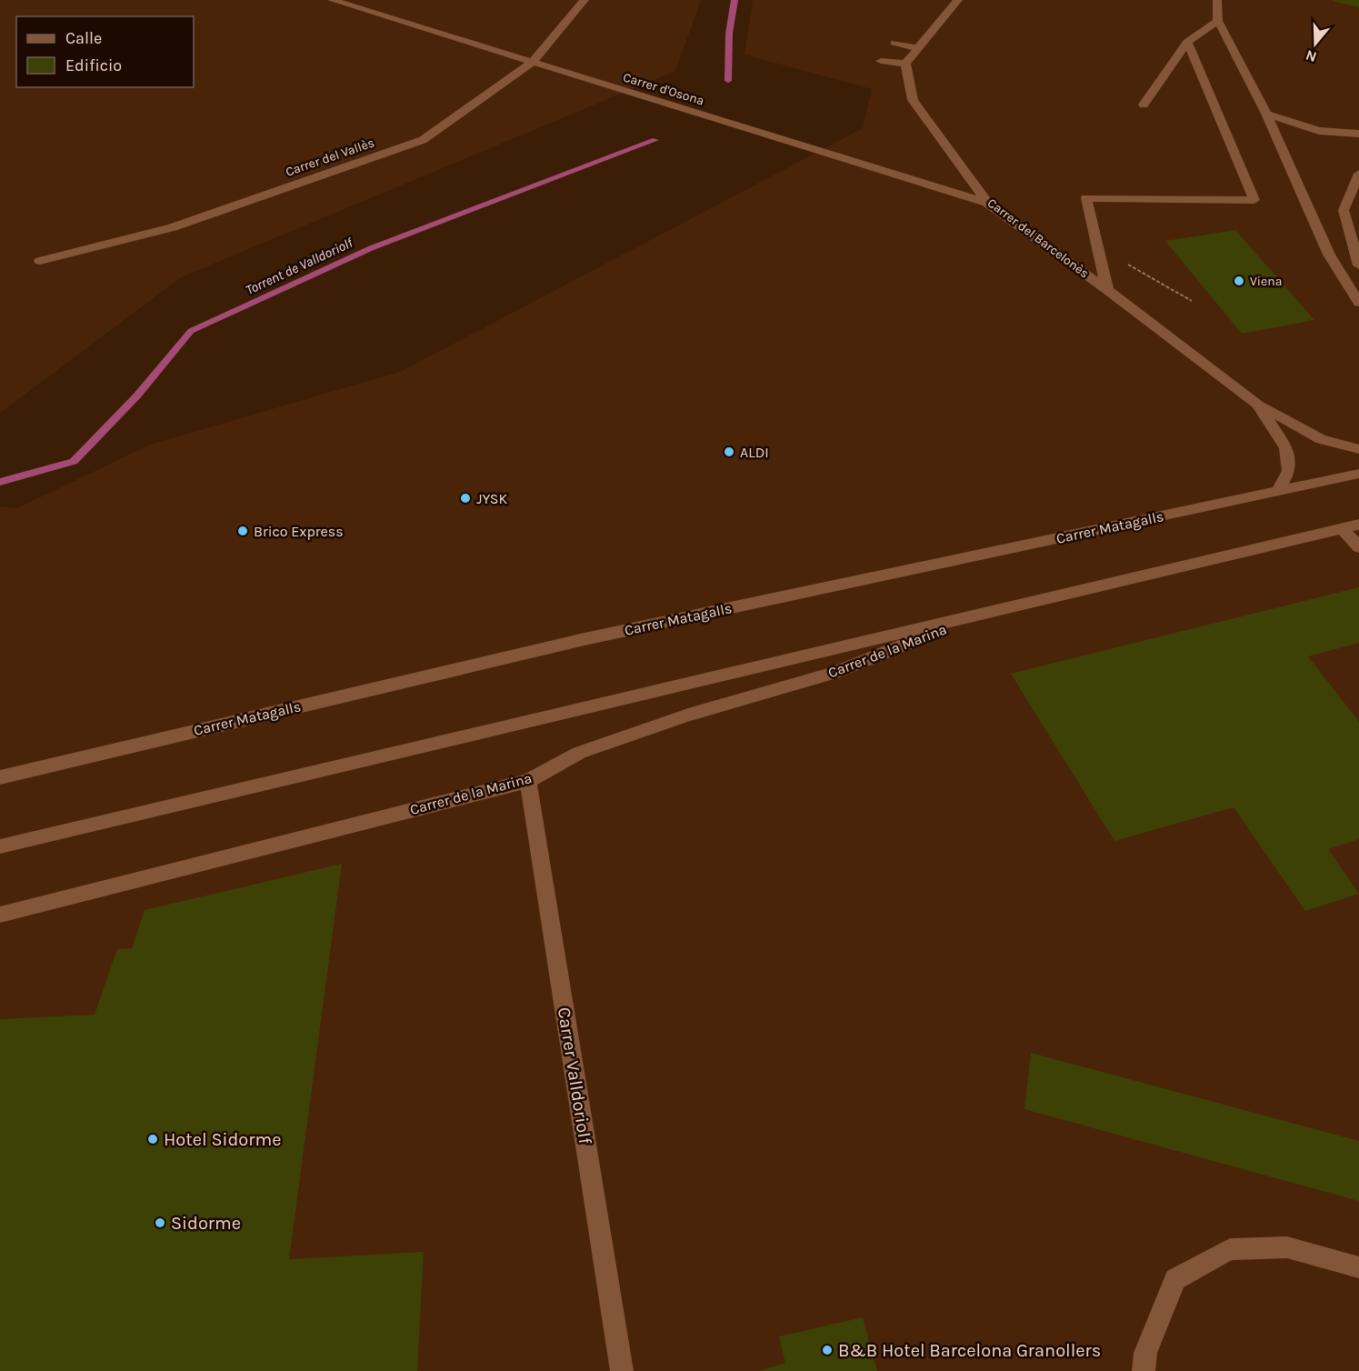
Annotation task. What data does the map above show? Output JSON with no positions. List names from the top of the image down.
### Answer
{
  "streets": {
    "street": [
      "Carrer d'Osona",
      "Carrer del Vallès",
      "Carrer del Barcelonès",
      "Carrer Matagalls",
      "Carrer de la Marina",
      "Carrer Valldoriolf"
    ]
  },
  "crossings": [
    ["Carrer d'Osona", "Carrer del Vallès"],
    ["Carrer d'Osona", "Carrer del Barcelonès"],
    ["Carrer del Barcelonès", "Carrer Matagalls"],
    ["Carrer de la Marina", "Carrer Valldoriolf"]
  ],
  "water": ["Torrent de Valldoriolf"],
  "places": [
    "Viena",
    "ALDI",
    "JYSK",
    "Brico Express",
    "Hotel Sidorme",
    "Sidorme",
    "B&B Hotel Barcelona Granollers"
  ],
  "legend": ["Calle", "Edificio"],
  "north": "bottom"
}
